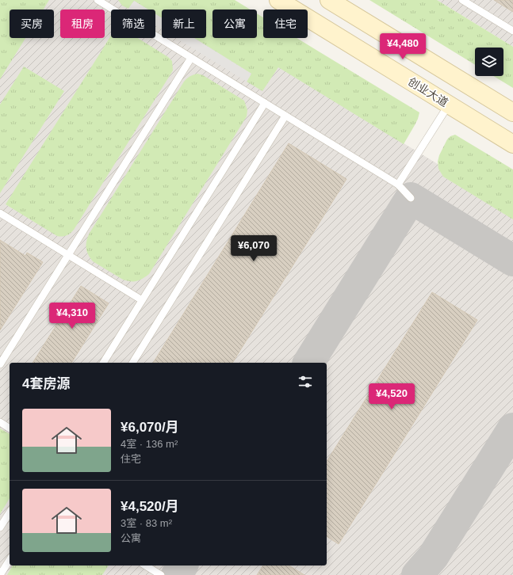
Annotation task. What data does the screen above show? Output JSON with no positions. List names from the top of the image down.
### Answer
{
  "streets": {
    "main road": ["创业大道"]
  },
  "page": {
    "chip": [
      "买房",
      "租房",
      "筛选",
      "新上",
      "公寓",
      "住宅"
    ],
    "price": [
      "¥4,480",
      "¥6,070",
      "¥4,310",
      "¥4,520"
    ],
    "heading": "4套房源",
    "list": [
      {
        "name": "¥6,070/月",
        "note": "4室 · 136 m² · 住宅"
      },
      {
        "name": "¥4,520/月",
        "note": "3室 · 83 m² · 公寓"
      }
    ]
  }
}
